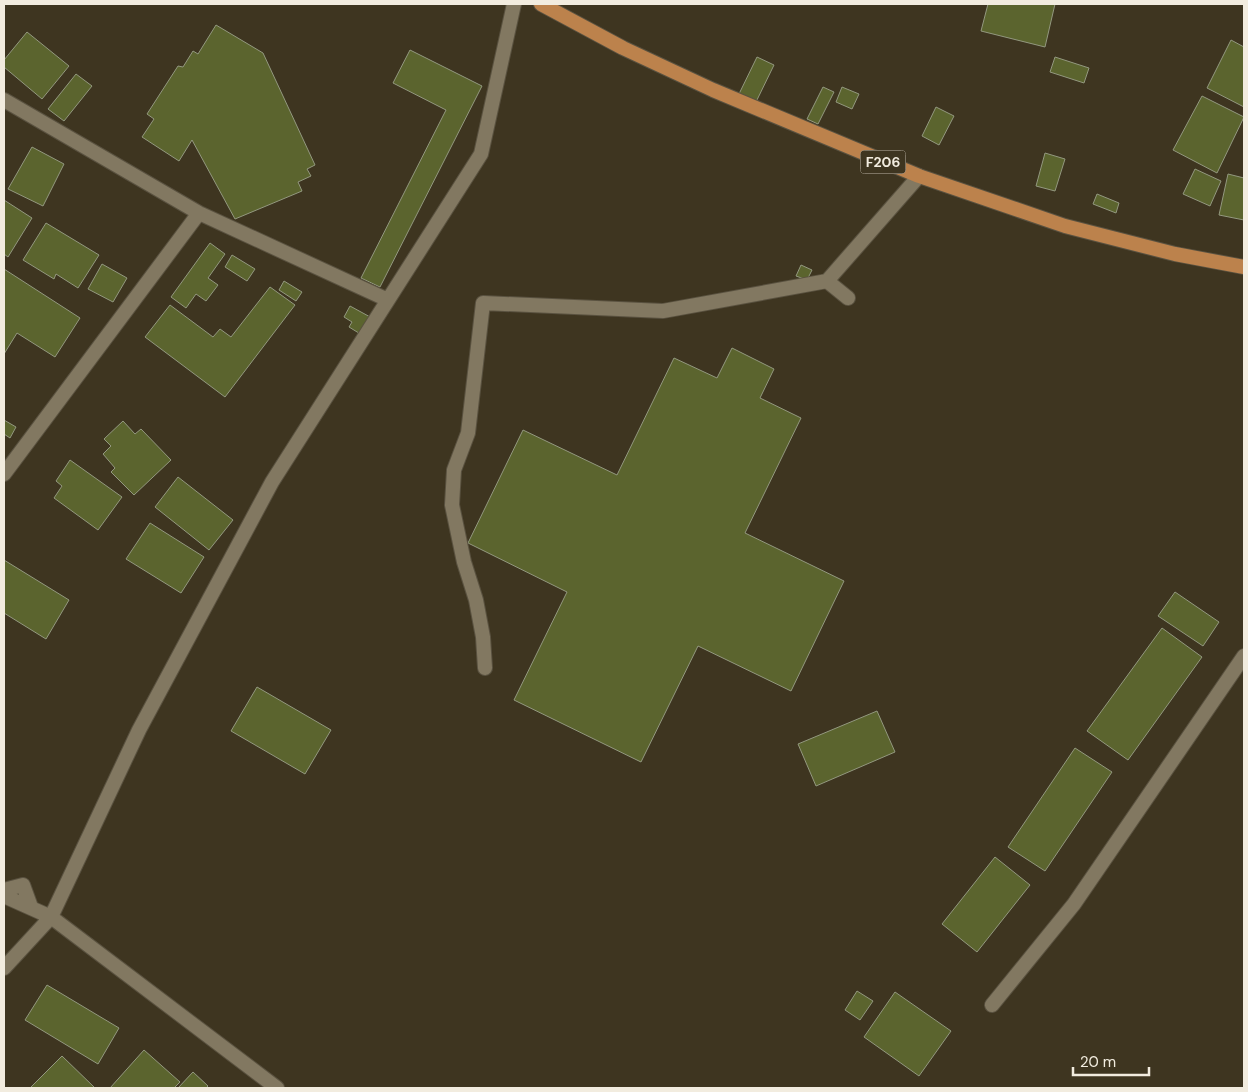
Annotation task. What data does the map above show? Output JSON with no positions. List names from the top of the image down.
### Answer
{
  "streets": {
    "main road": ["F206"]
  },
  "scale_bar": "20 m"
}
